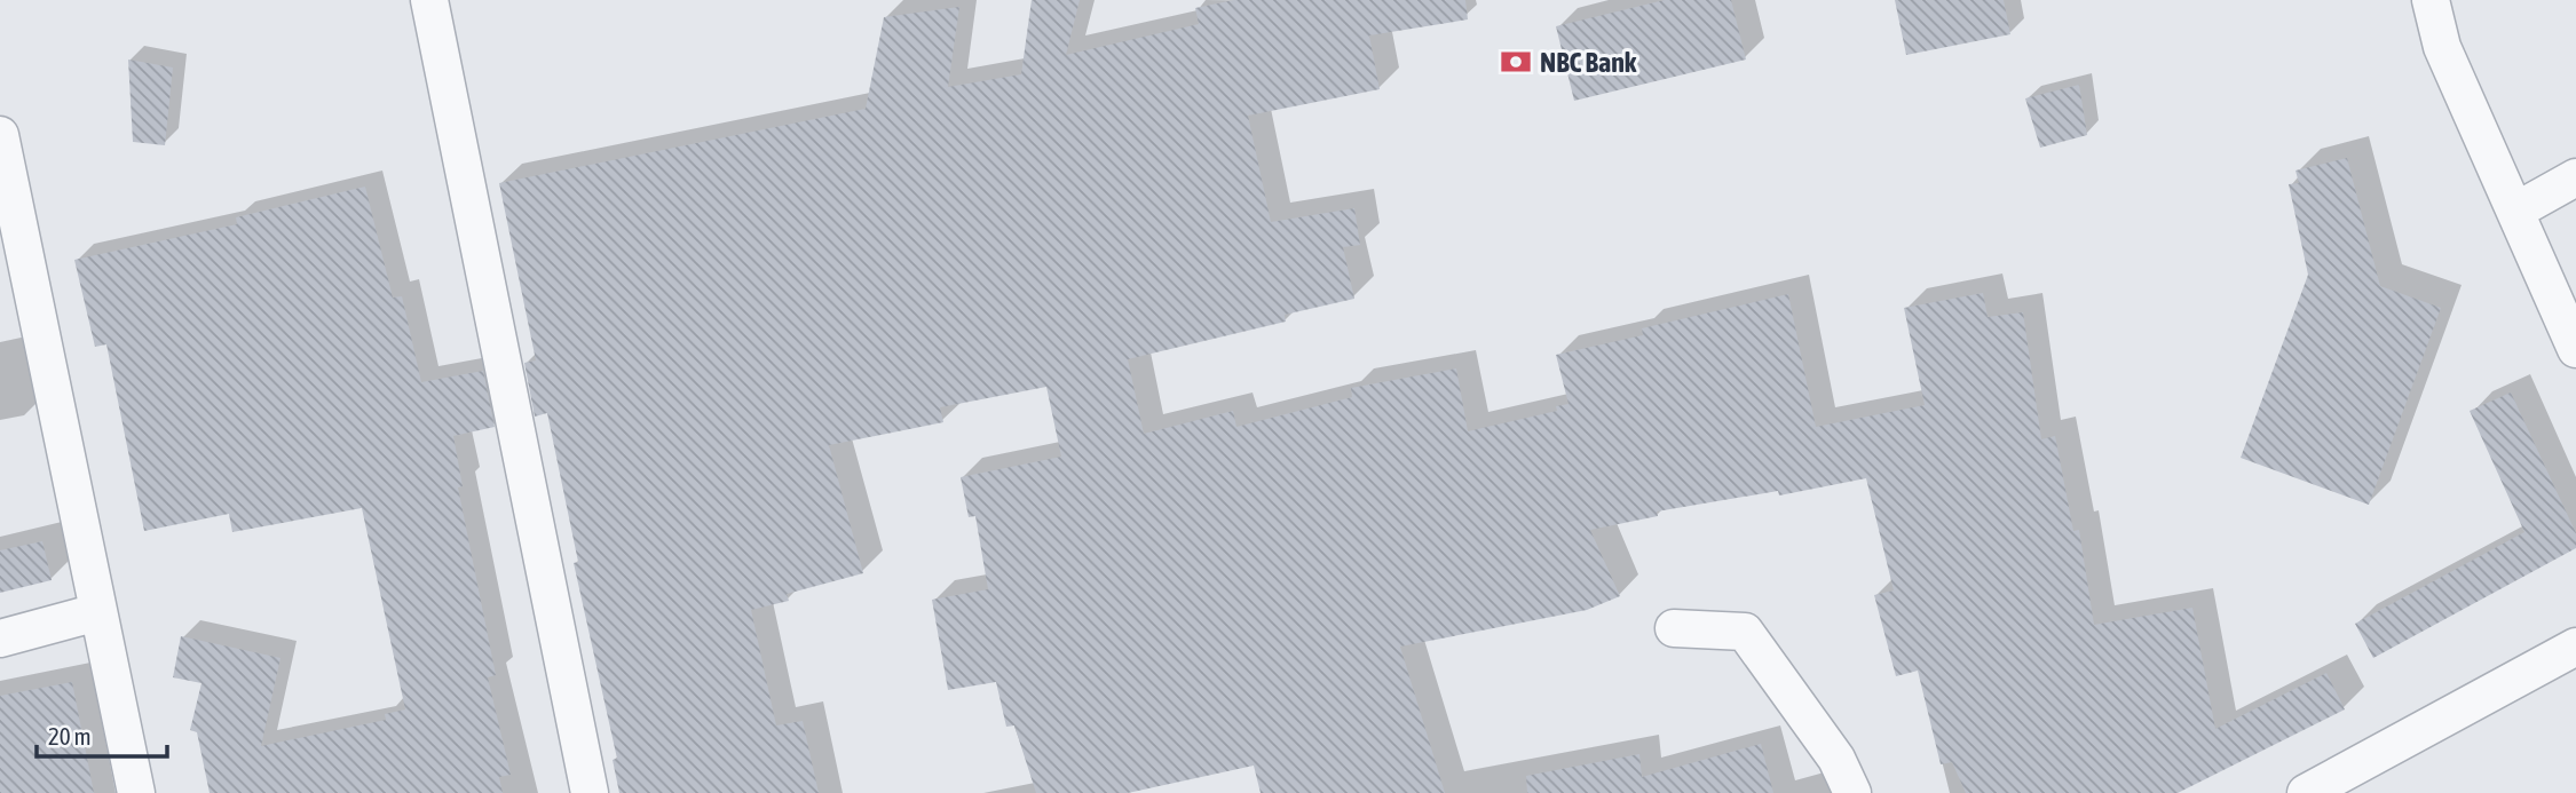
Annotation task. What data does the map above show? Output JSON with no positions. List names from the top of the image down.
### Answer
{
  "places": {
    "bank": ["NBC Bank"]
  },
  "scale_bar": "20 m"
}
